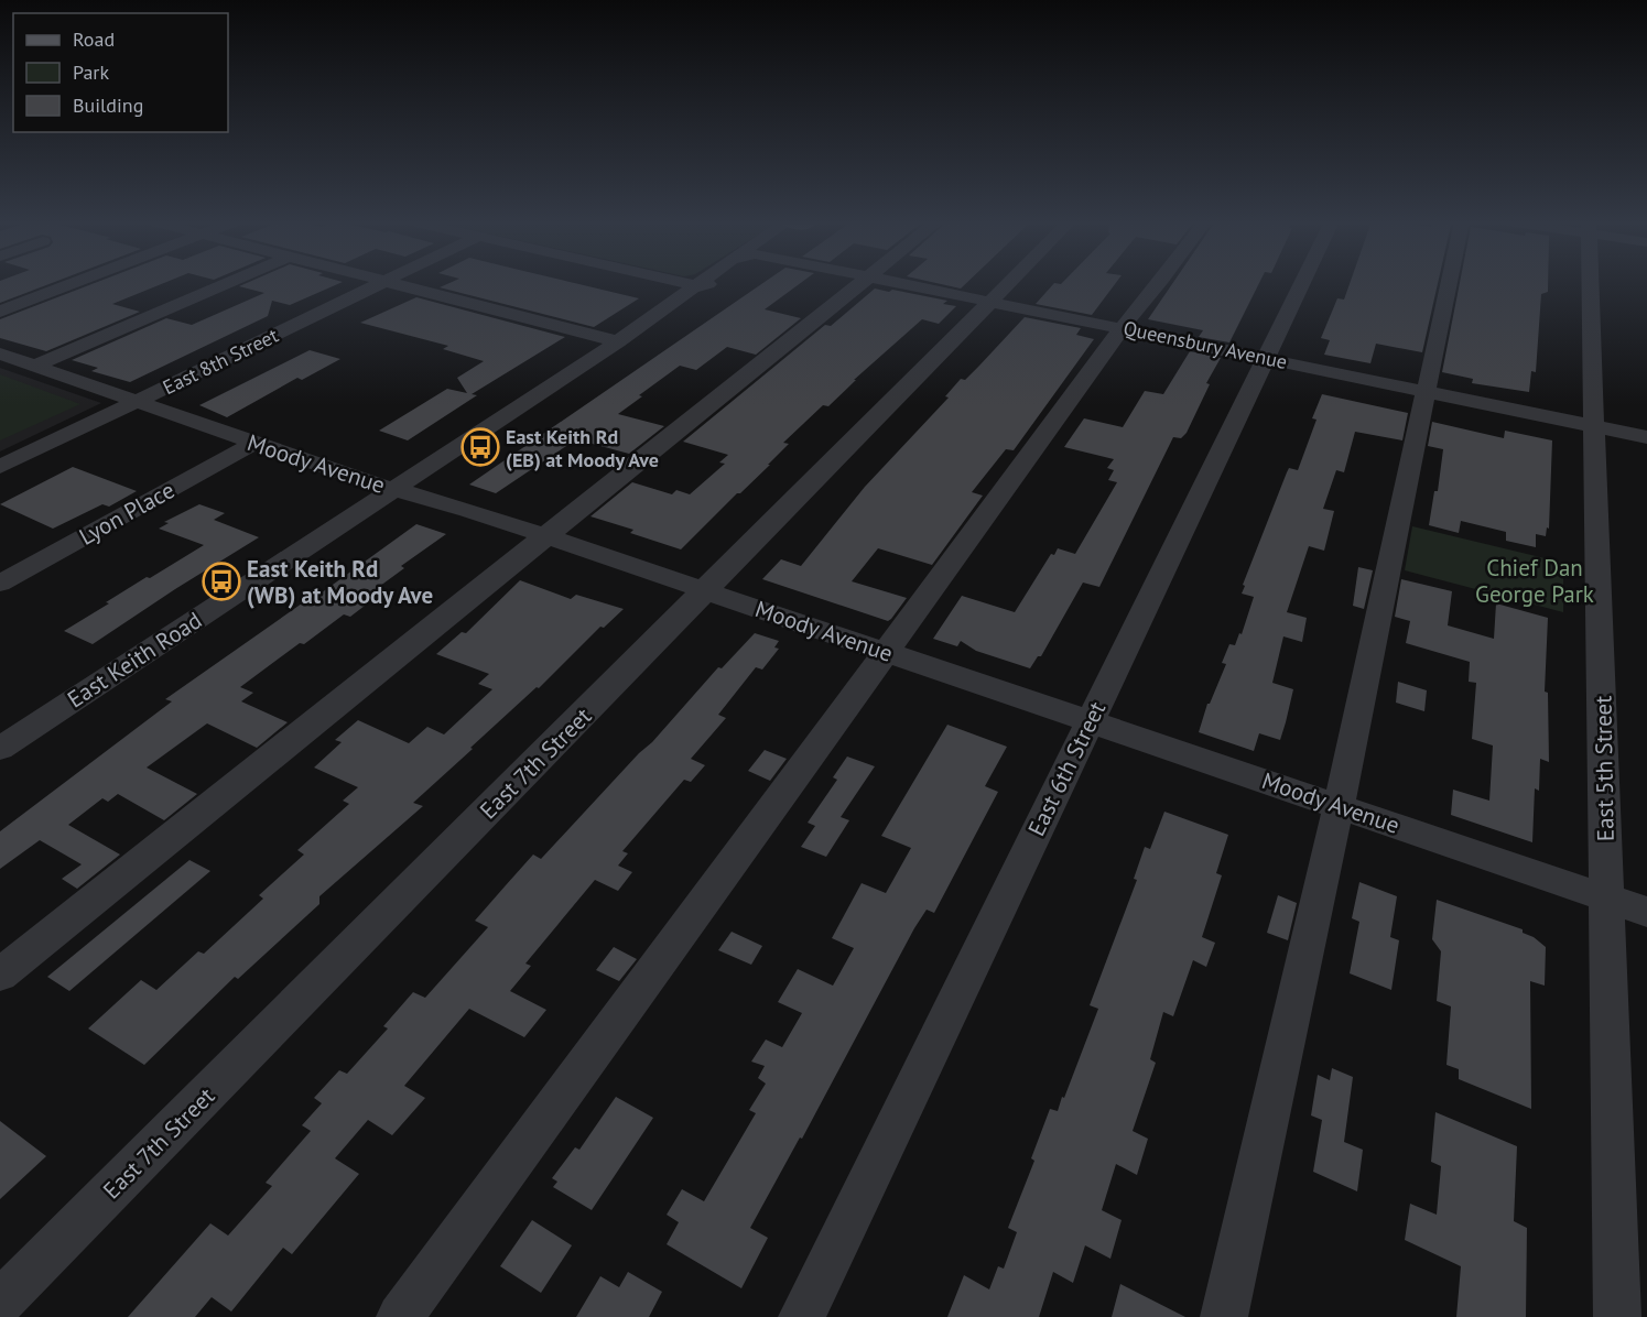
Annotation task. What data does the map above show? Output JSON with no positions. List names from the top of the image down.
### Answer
{
  "streets": {
    "street": [
      "Queensbury Avenue",
      "East 8th Street",
      "Moody Avenue",
      "Lyon Place",
      "East Keith Road",
      "East 7th Street",
      "East 6th Street",
      "East 5th Street"
    ]
  },
  "crossings": [
    ["Queensbury Avenue", "East 7th Street"],
    ["Queensbury Avenue", "East 6th Street"],
    ["Queensbury Avenue", "East 5th Street"],
    ["East 8th Street", "Moody Avenue"],
    ["Moody Avenue", "Lyon Place"],
    ["Moody Avenue", "East Keith Road"],
    ["Moody Avenue", "East 7th Street"],
    ["Moody Avenue", "East 6th Street"],
    ["Moody Avenue", "East 5th Street"]
  ],
  "parks": ["Chief Dan George Park"],
  "places": {
    "bus stop": ["East Keith Rd (EB) at Moody Ave", "East Keith Rd (WB) at Moody Ave"]
  },
  "legend": ["Road", "Park", "Building"]
}
